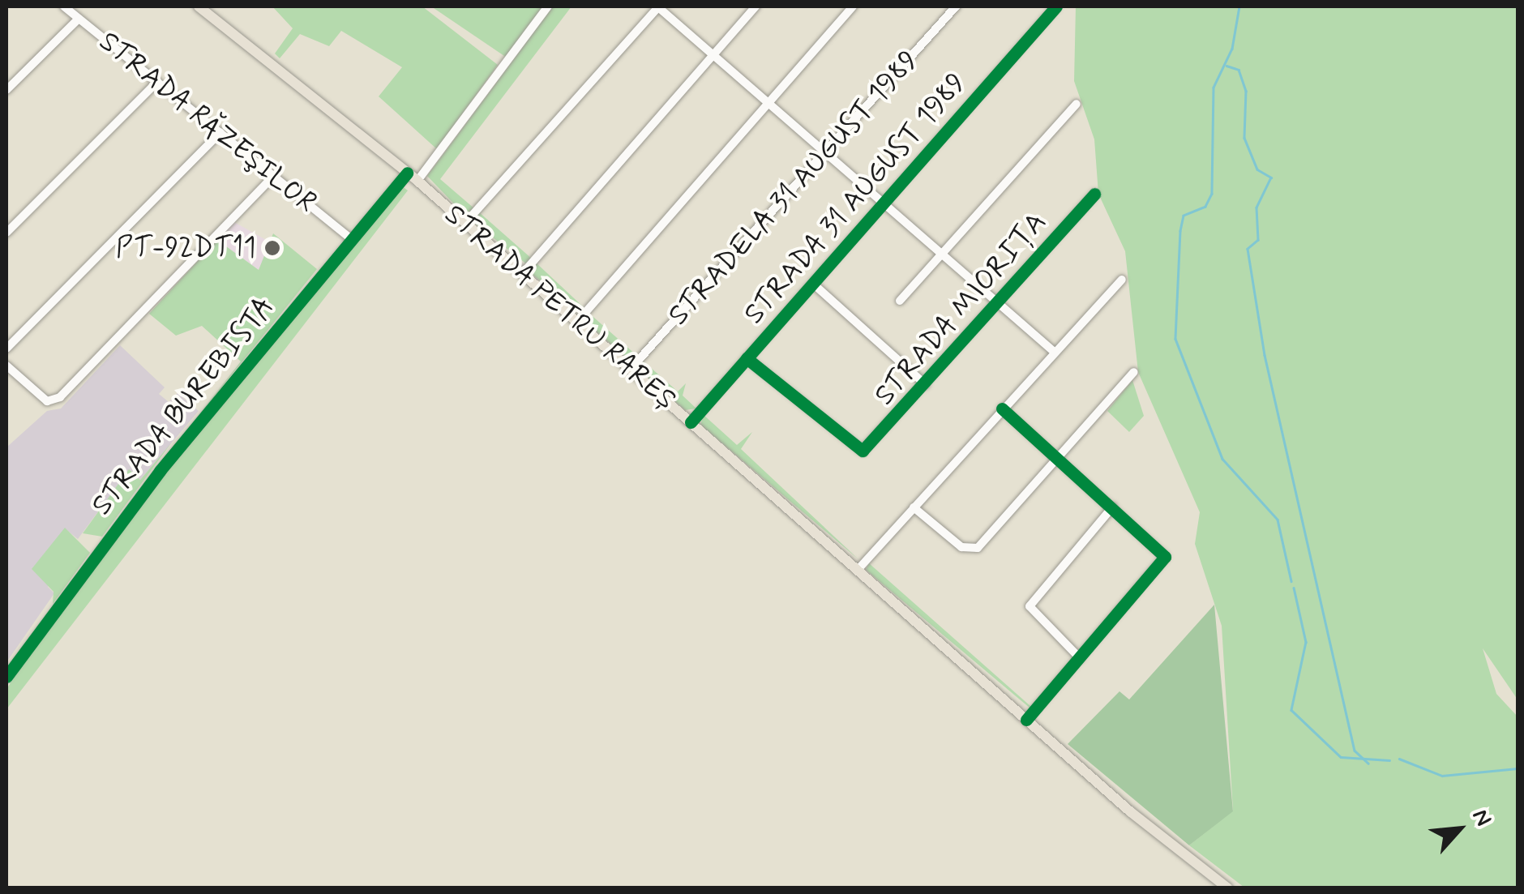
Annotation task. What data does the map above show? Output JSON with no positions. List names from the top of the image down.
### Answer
{
  "streets": {
    "main road": ["STRADA PETRU RAREȘ"],
    "street": [
      "STRADA RĂZEŞILOR",
      "STRADELA 31 AUGUST 1989",
      "STRADA 31 AUGUST 1989",
      "STRADA MIORIȚA",
      "STRADA BUREBISTA"
    ]
  },
  "crossings": [
    ["STRADA RĂZEŞILOR", "STRADA BUREBISTA"],
    ["STRADELA 31 AUGUST 1989", "STRADA PETRU RAREȘ"],
    ["STRADA 31 AUGUST 1989", "STRADA PETRU RAREȘ"],
    ["STRADA 31 AUGUST 1989", "STRADA MIORIȚA"],
    ["STRADA PETRU RAREȘ", "STRADA BUREBISTA"]
  ],
  "places": ["PT-92DT11"],
  "north": "top right"
}
